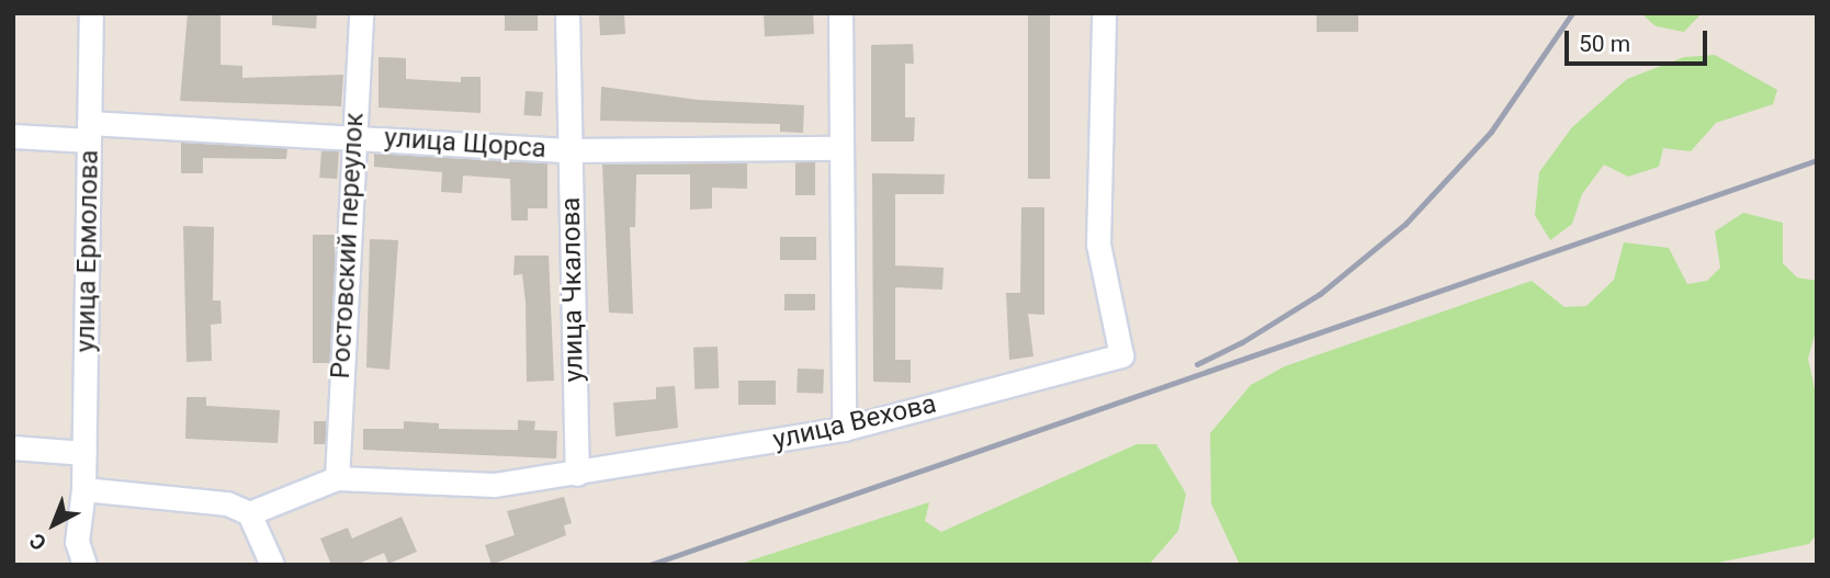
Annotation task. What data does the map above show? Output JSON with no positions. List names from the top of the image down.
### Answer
{
  "streets": {
    "street": [
      "улица Щорса",
      "Ростовский переулок",
      "улица Ермолова",
      "улица Чкалова",
      "улица Вехова"
    ]
  },
  "crossings": [
    ["улица Щорса", "Ростовский переулок"],
    ["улица Щорса", "улица Ермолова"],
    ["улица Щорса", "улица Чкалова"],
    ["Ростовский переулок", "улица Вехова"],
    ["улица Чкалова", "улица Вехова"]
  ],
  "scale_bar": "50 m",
  "north": "bottom left"
}
